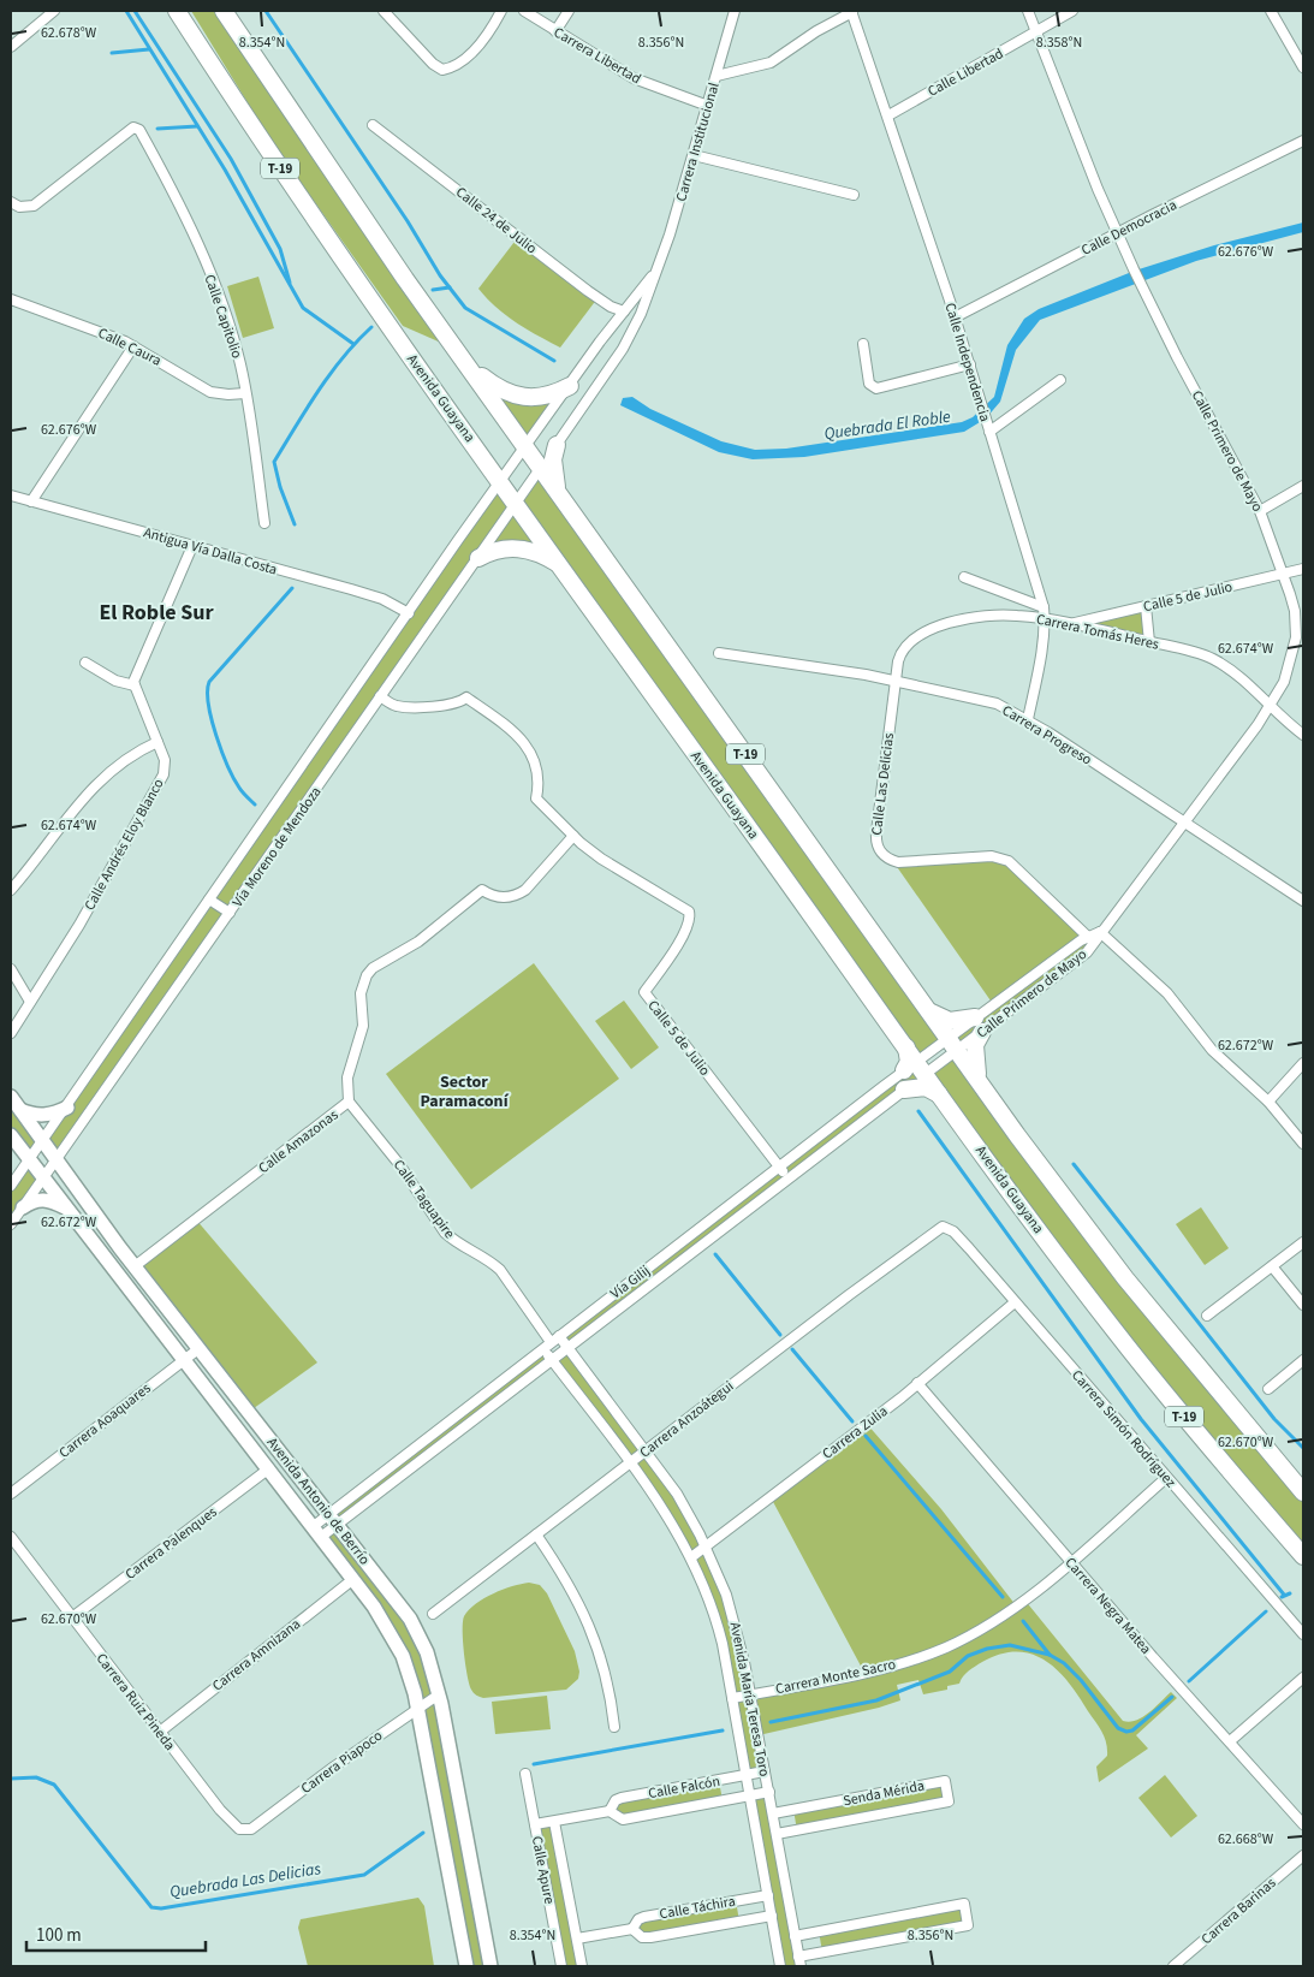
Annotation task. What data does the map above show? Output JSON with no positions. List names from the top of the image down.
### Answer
{
  "streets": {
    "highway": ["T-19", "Avenida Guayana"],
    "street": [
      "Carrera Libertad",
      "Calle Libertad",
      "Carrera Institucional",
      "Calle 24 de Julio",
      "Calle Democracia",
      "Calle Capitolio",
      "Calle Caura",
      "Calle Independencia",
      "Calle Primero de Mayo",
      "Antigua Vía Dalla Costa",
      "Calle 5 de Julio",
      "Carrera Tomás Heres",
      "Carrera Progreso",
      "Calle Las Delicias",
      "Calle Andrés Eloy Blanco",
      "Vía Moreno de Mendoza",
      "Calle Amazonas",
      "Calle Taguapire",
      "Vía Gilij",
      "Carrera Anzoátegui",
      "Carrera Aoaquares",
      "Carrera Simón Rodríguez",
      "Carrera Zulia",
      "Avenida Antonio de Berrío",
      "Carrera Palenques",
      "Carrera Negra Matea",
      "Carrera Amnizana",
      "Carrera Monte Sacro",
      "Avenida María Teresa Toro",
      "Carrera Ruiz Pineda",
      "Carrera Piapoco",
      "Calle Falcón",
      "Senda Mérida",
      "Calle Apure",
      "Calle Táchira",
      "Carrera Barinas"
    ]
  },
  "crossings": [
    ["Carrera Libertad", "Carrera Institucional"],
    ["Calle Libertad", "Calle Independencia"],
    ["Calle Libertad", "Calle Primero de Mayo"],
    ["Carrera Institucional", "T-19"],
    ["Carrera Institucional", "Calle 24 de Julio"],
    ["Carrera Institucional", "Vía Moreno de Mendoza"],
    ["T-19", "Calle Primero de Mayo"],
    ["T-19", "Vía Moreno de Mendoza"],
    ["T-19", "Vía Gilij"],
    ["Calle Democracia", "Calle Independencia"],
    ["Calle Democracia", "Calle Primero de Mayo"],
    ["Calle Capitolio", "Calle Caura"],
    ["Calle Independencia", "Carrera Tomás Heres"],
    ["Calle Independencia", "Carrera Progreso"],
    ["Avenida Guayana", "Vía Moreno de Mendoza"],
    ["Avenida Guayana", "Vía Gilij"],
    ["Calle Primero de Mayo", "Calle 5 de Julio"],
    ["Calle Primero de Mayo", "Carrera Tomás Heres"],
    ["Calle Primero de Mayo", "Carrera Progreso"],
    ["Calle Primero de Mayo", "Calle Las Delicias"],
    ["Calle Primero de Mayo", "Vía Gilij"],
    ["Antigua Vía Dalla Costa", "Vía Moreno de Mendoza"],
    ["Calle 5 de Julio", "Carrera Tomás Heres"],
    ["Calle 5 de Julio", "Vía Moreno de Mendoza"],
    ["Calle 5 de Julio", "Calle Amazonas"],
    ["Calle 5 de Julio", "Vía Gilij"],
    ["Carrera Tomás Heres", "Carrera Progreso"],
    ["Carrera Tomás Heres", "Calle Las Delicias"],
    ["Carrera Progreso", "Calle Las Delicias"],
    ["Vía Moreno de Mendoza", "Avenida Antonio de Berrío"],
    ["Calle Amazonas", "Calle Taguapire"],
    ["Calle Amazonas", "Avenida Antonio de Berrío"],
    ["Calle Taguapire", "Vía Gilij"],
    ["Calle Taguapire", "Avenida María Teresa Toro"],
    ["Vía Gilij", "Avenida Antonio de Berrío"],
    ["Vía Gilij", "Avenida María Teresa Toro"],
    ["Carrera Anzoátegui", "Carrera Simón Rodríguez"],
    ["Carrera Anzoátegui", "Avenida María Teresa Toro"],
    ["Carrera Aoaquares", "Avenida Antonio de Berrío"],
    ["Carrera Simón Rodríguez", "Carrera Zulia"],
    ["Carrera Simón Rodríguez", "Carrera Monte Sacro"],
    ["Carrera Zulia", "Carrera Negra Matea"],
    ["Carrera Zulia", "Avenida María Teresa Toro"],
    ["Avenida Antonio de Berrío", "Carrera Palenques"],
    ["Avenida Antonio de Berrío", "Carrera Amnizana"],
    ["Avenida Antonio de Berrío", "Carrera Piapoco"],
    ["Carrera Palenques", "Carrera Ruiz Pineda"],
    ["Carrera Negra Matea", "Carrera Monte Sacro"],
    ["Carrera Amnizana", "Carrera Ruiz Pineda"],
    ["Carrera Monte Sacro", "Avenida María Teresa Toro"],
    ["Avenida María Teresa Toro", "Calle Falcón"],
    ["Avenida María Teresa Toro", "Senda Mérida"],
    ["Avenida María Teresa Toro", "Calle Táchira"],
    ["Carrera Ruiz Pineda", "Carrera Piapoco"],
    ["Calle Falcón", "Calle Apure"],
    ["Calle Apure", "Calle Táchira"]
  ],
  "districts": ["El Roble Sur", "Sector Paramaconí"],
  "water": ["Quebrada El Roble", "Quebrada Las Delicias"],
  "scale_bar": "100 m",
  "coordinates": [
    "62.678°W",
    "8.354°N",
    "8.356°N",
    "8.358°N",
    "62.676°W",
    "62.674°W",
    "62.672°W",
    "62.670°W",
    "62.668°W"
  ]
}
